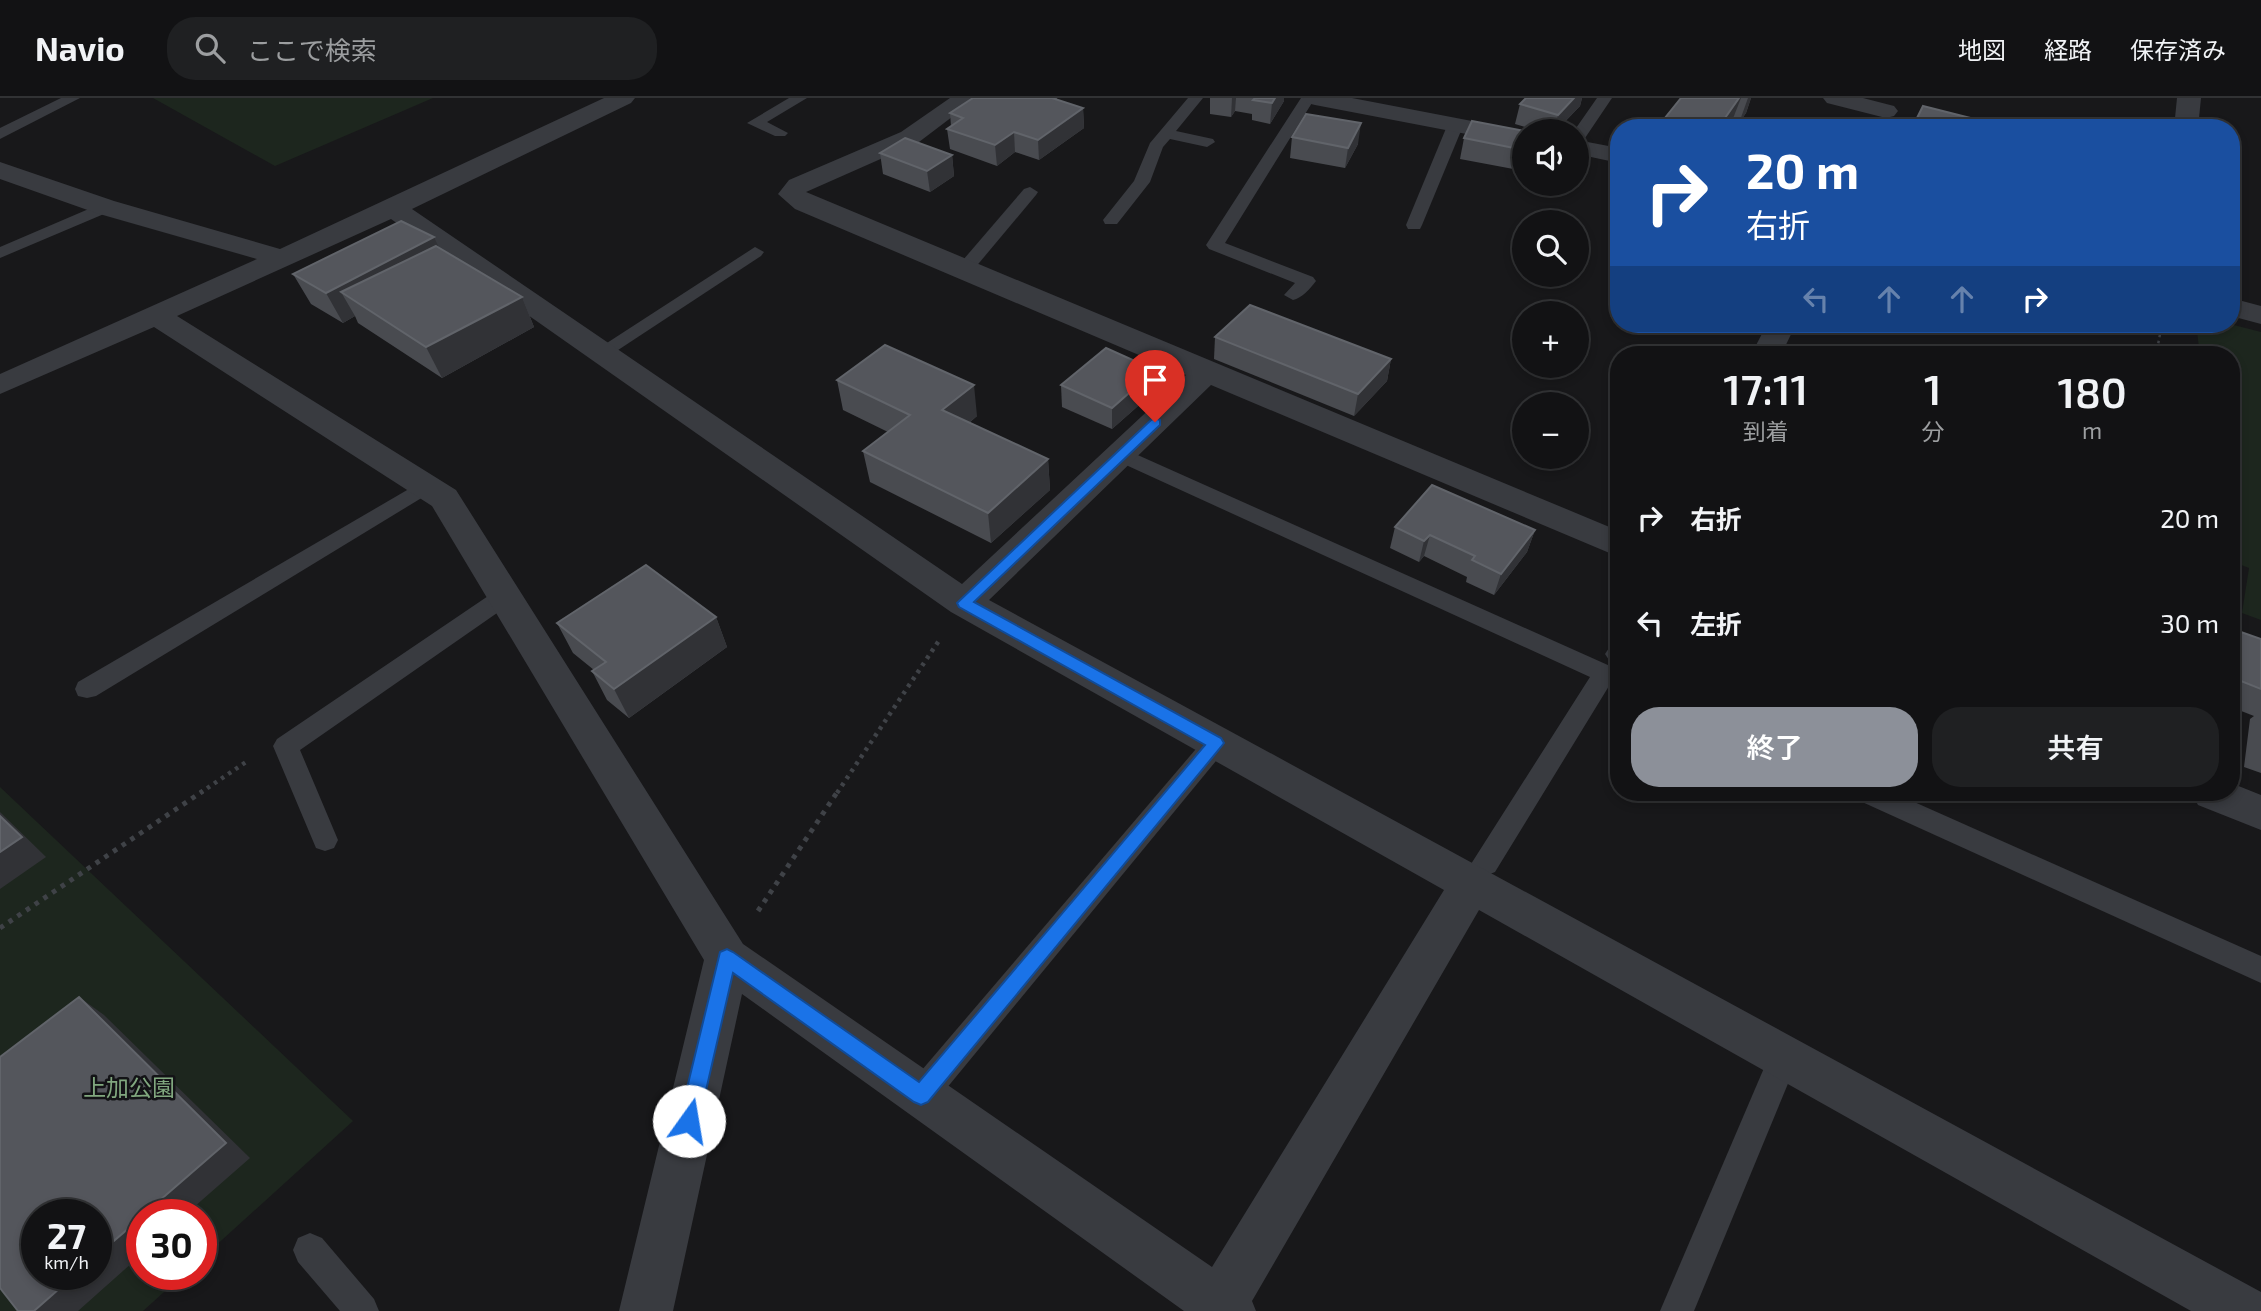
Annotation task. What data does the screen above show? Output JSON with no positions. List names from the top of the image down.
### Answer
{
  "parks": ["上加公園"],
  "page": {
    "header": "Navio",
    "search": "ここで検索",
    "nav": ["地図", "経路", "保存済み"],
    "map_buttons": ["+", "−"],
    "turn": ["20 m", "右折"],
    "eta": [
      "17:11",
      "到着",
      "1",
      "分",
      "180",
      "m"
    ],
    "list": [
      {
        "name": "右折",
        "value": "20 m"
      },
      {
        "name": "左折",
        "value": "30 m"
      }
    ],
    "buttons": ["終了", "共有"],
    "speed": "27 km/h",
    "limit": "30"
  }
}
